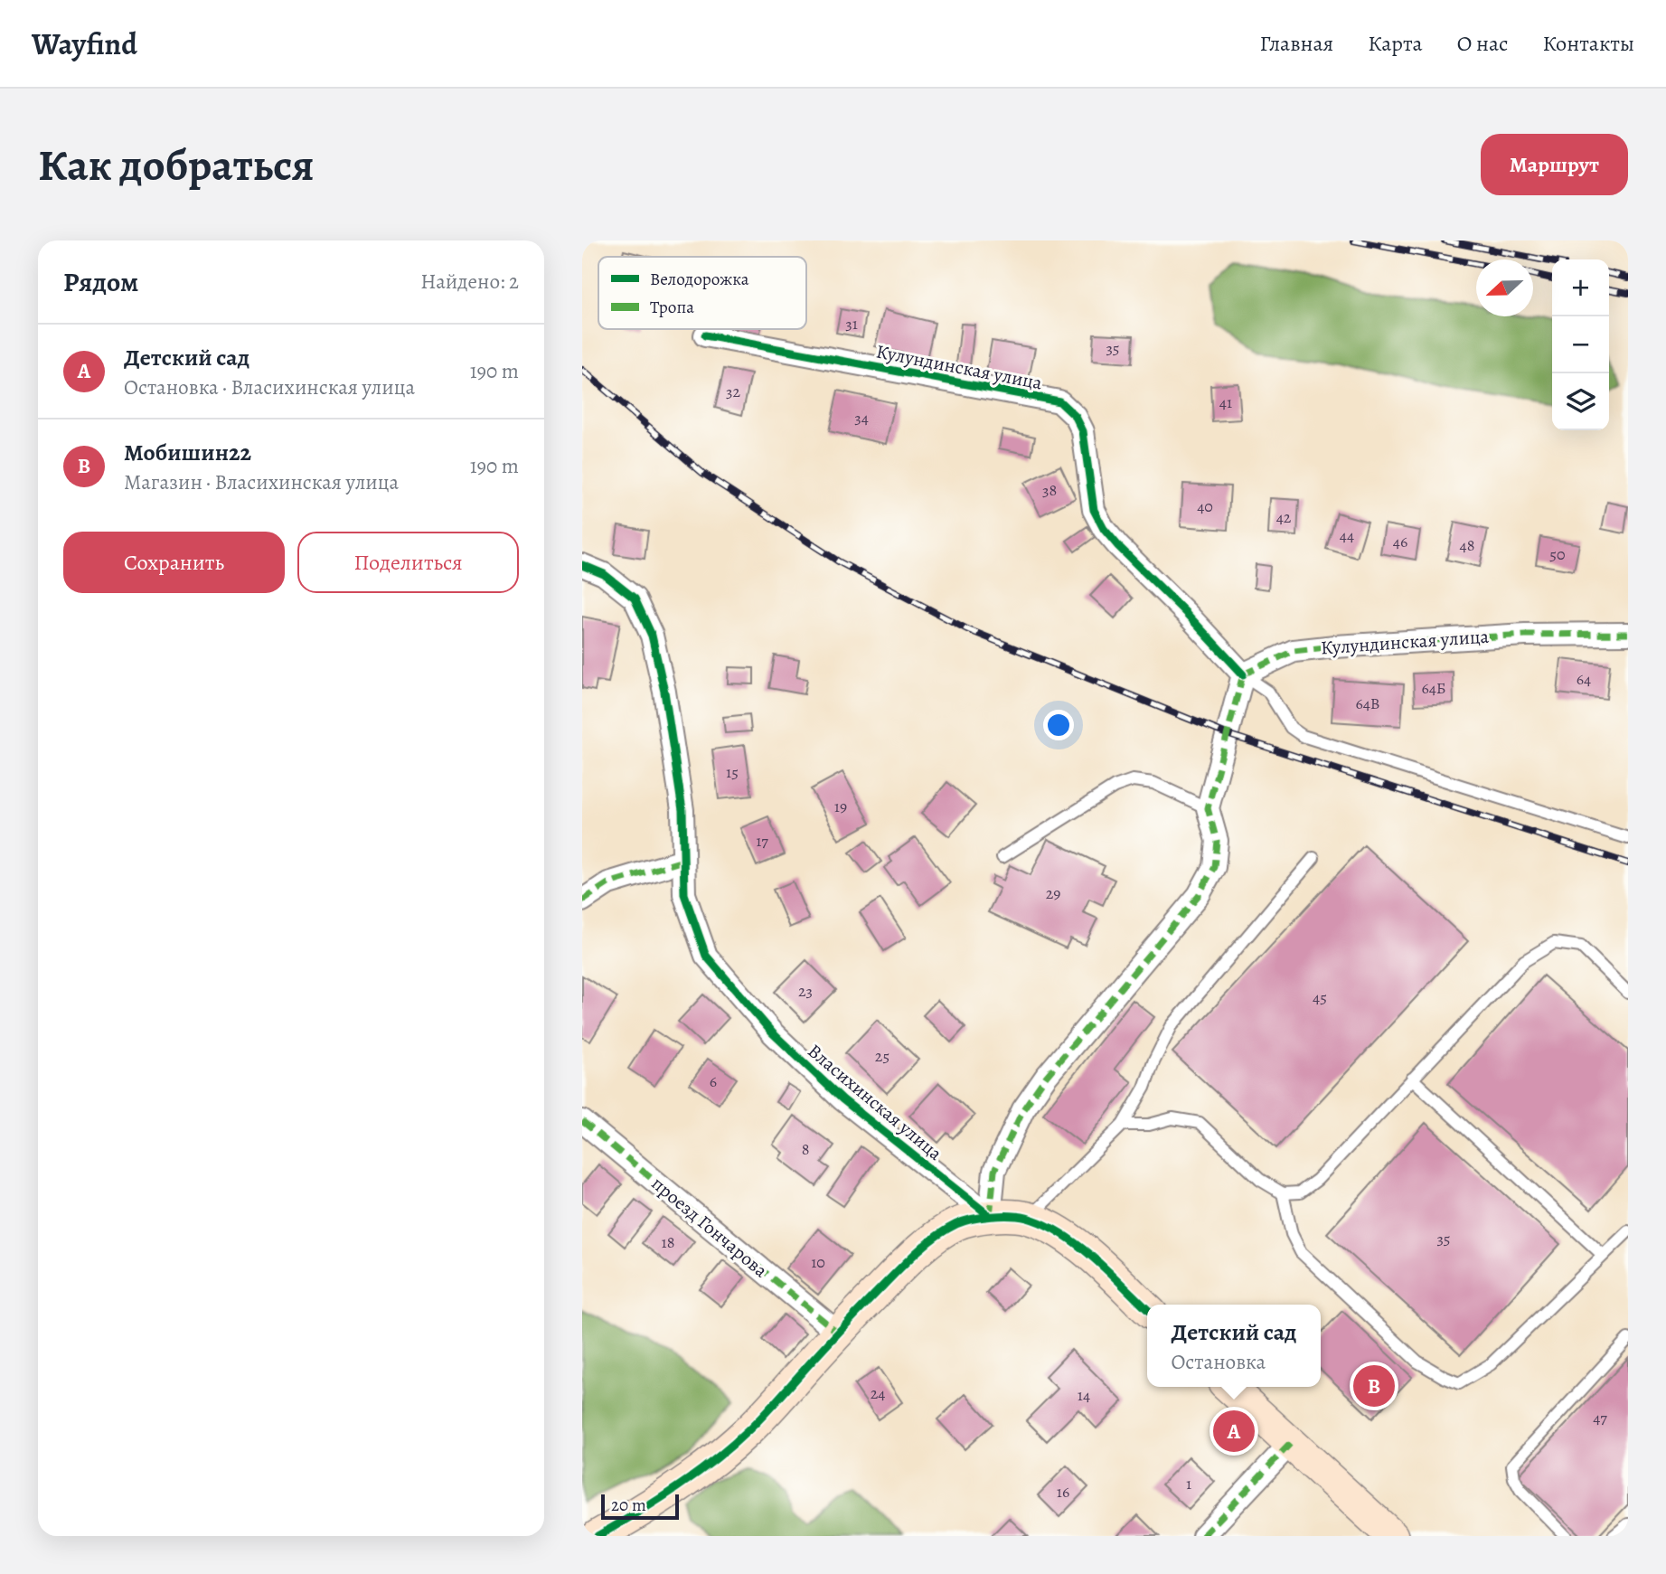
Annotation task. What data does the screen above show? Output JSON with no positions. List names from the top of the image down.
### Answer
{
  "streets": {
    "street": ["Кулундинская улица", "Власихинская улица", "проезд Гончарова"]
  },
  "house_numbers": [
    "31",
    "35",
    "32",
    "41",
    "34",
    "38",
    "40",
    "42",
    "44",
    "46",
    "48",
    "50",
    "64",
    "64Б",
    "64В",
    "15",
    "19",
    "17",
    "29",
    "23",
    "45",
    "25",
    "6",
    "8",
    "35",
    "18",
    "10",
    "24",
    "14",
    "47",
    "1",
    "16"
  ],
  "legend": ["Велодорожка", "Тропа"],
  "scale_bar": "20 m",
  "north": "left",
  "page": {
    "header": "Wayfind",
    "nav": [
      "Главная",
      "Карта",
      "О нас",
      "Контакты"
    ],
    "buttons": [
      "Маршрут",
      ["Сохранить", "Поделиться"]
    ],
    "title": "Как добраться",
    "heading": ["Рядом", "Найдено: 2"],
    "map_buttons": ["+", "−"],
    "list": [
      {
        "mark": "A",
        "name": "Детский сад",
        "note": "Остановка · Власихинская улица",
        "value": "190 m"
      },
      {
        "mark": "B",
        "name": "Мобишин22",
        "note": "Магазин · Власихинская улица",
        "value": "190 m"
      }
    ],
    "popup": ["Детский сад", "Остановка"],
    "pins": ["B", "A"],
    "scale": "20 m"
  }
}
